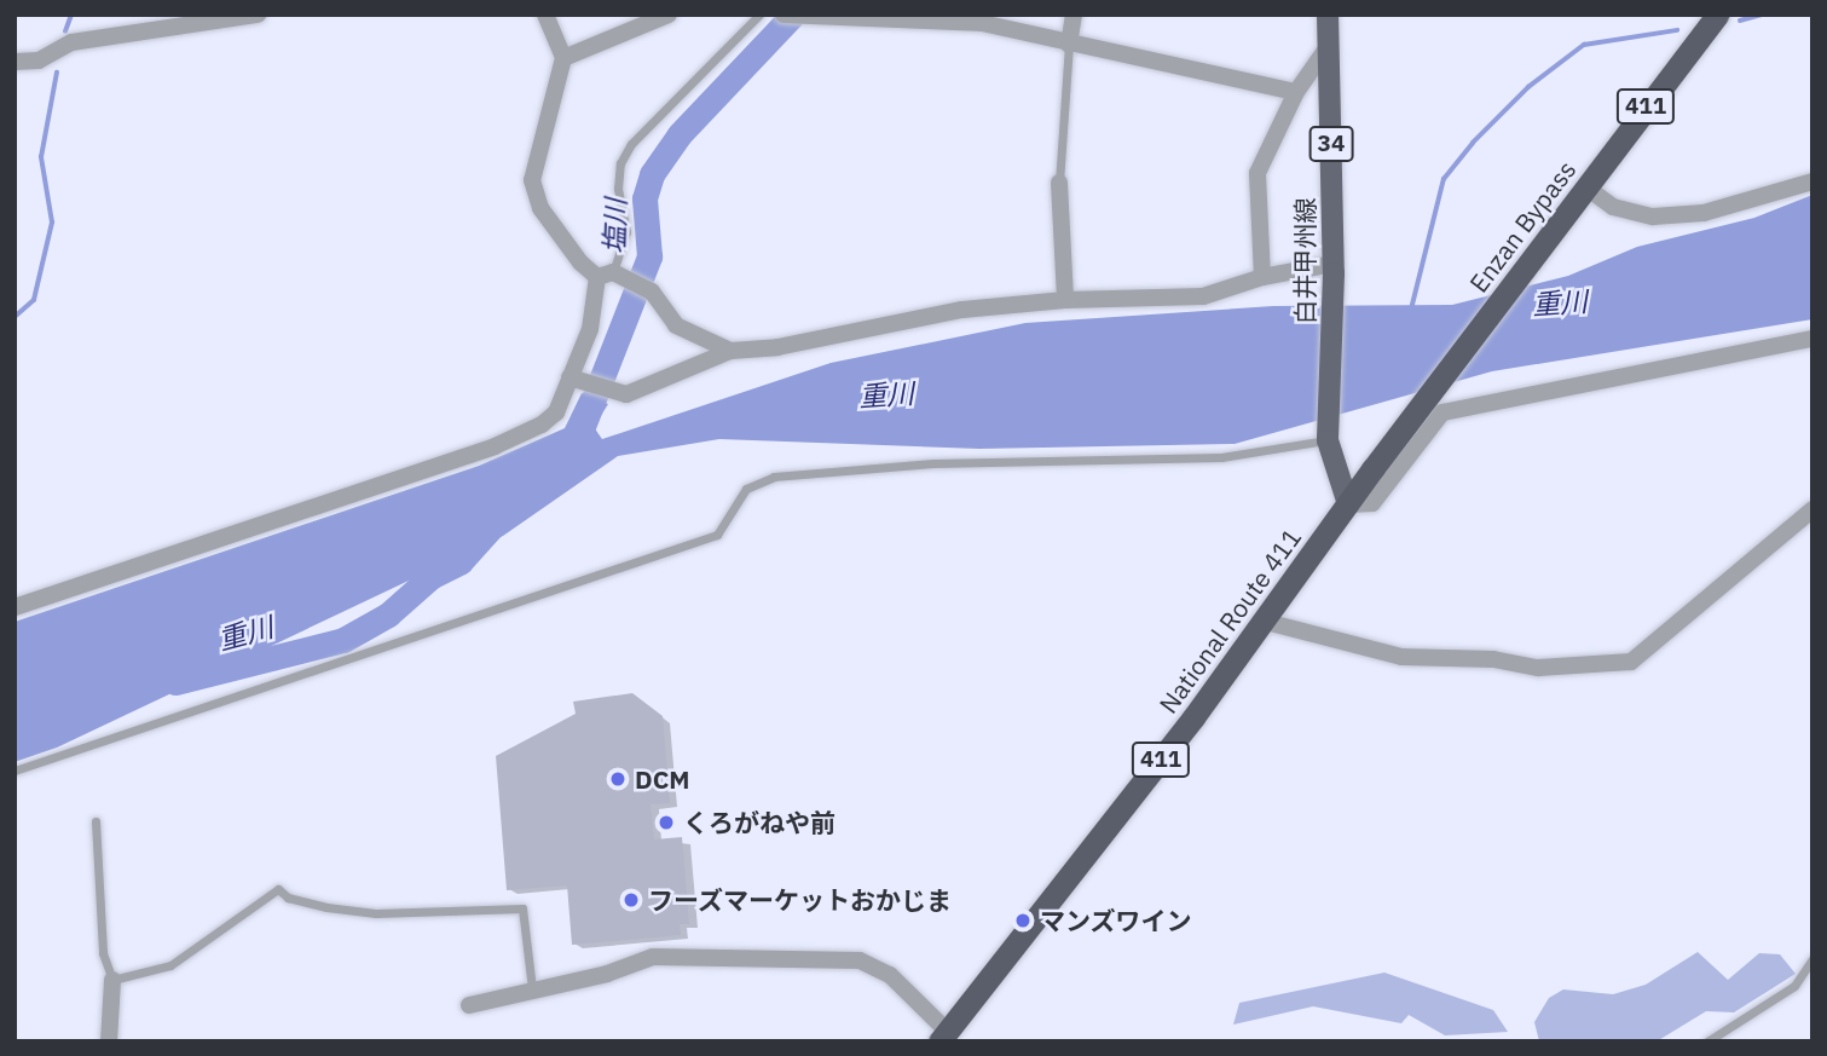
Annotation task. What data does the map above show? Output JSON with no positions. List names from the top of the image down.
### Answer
{
  "streets": {
    "highway": ["411", "Enzan Bypass", "National Route 411"],
    "main road": ["34", "白井甲州線"]
  },
  "crossings": [
    ["Enzan Bypass", "National Route 411"],
    ["白井甲州線", "National Route 411"]
  ],
  "water": ["塩川", "重川"],
  "places": [
    "DCM",
    "くろがねや前",
    "フーズマーケットおかじま",
    "マンズワイン"
  ]
}
